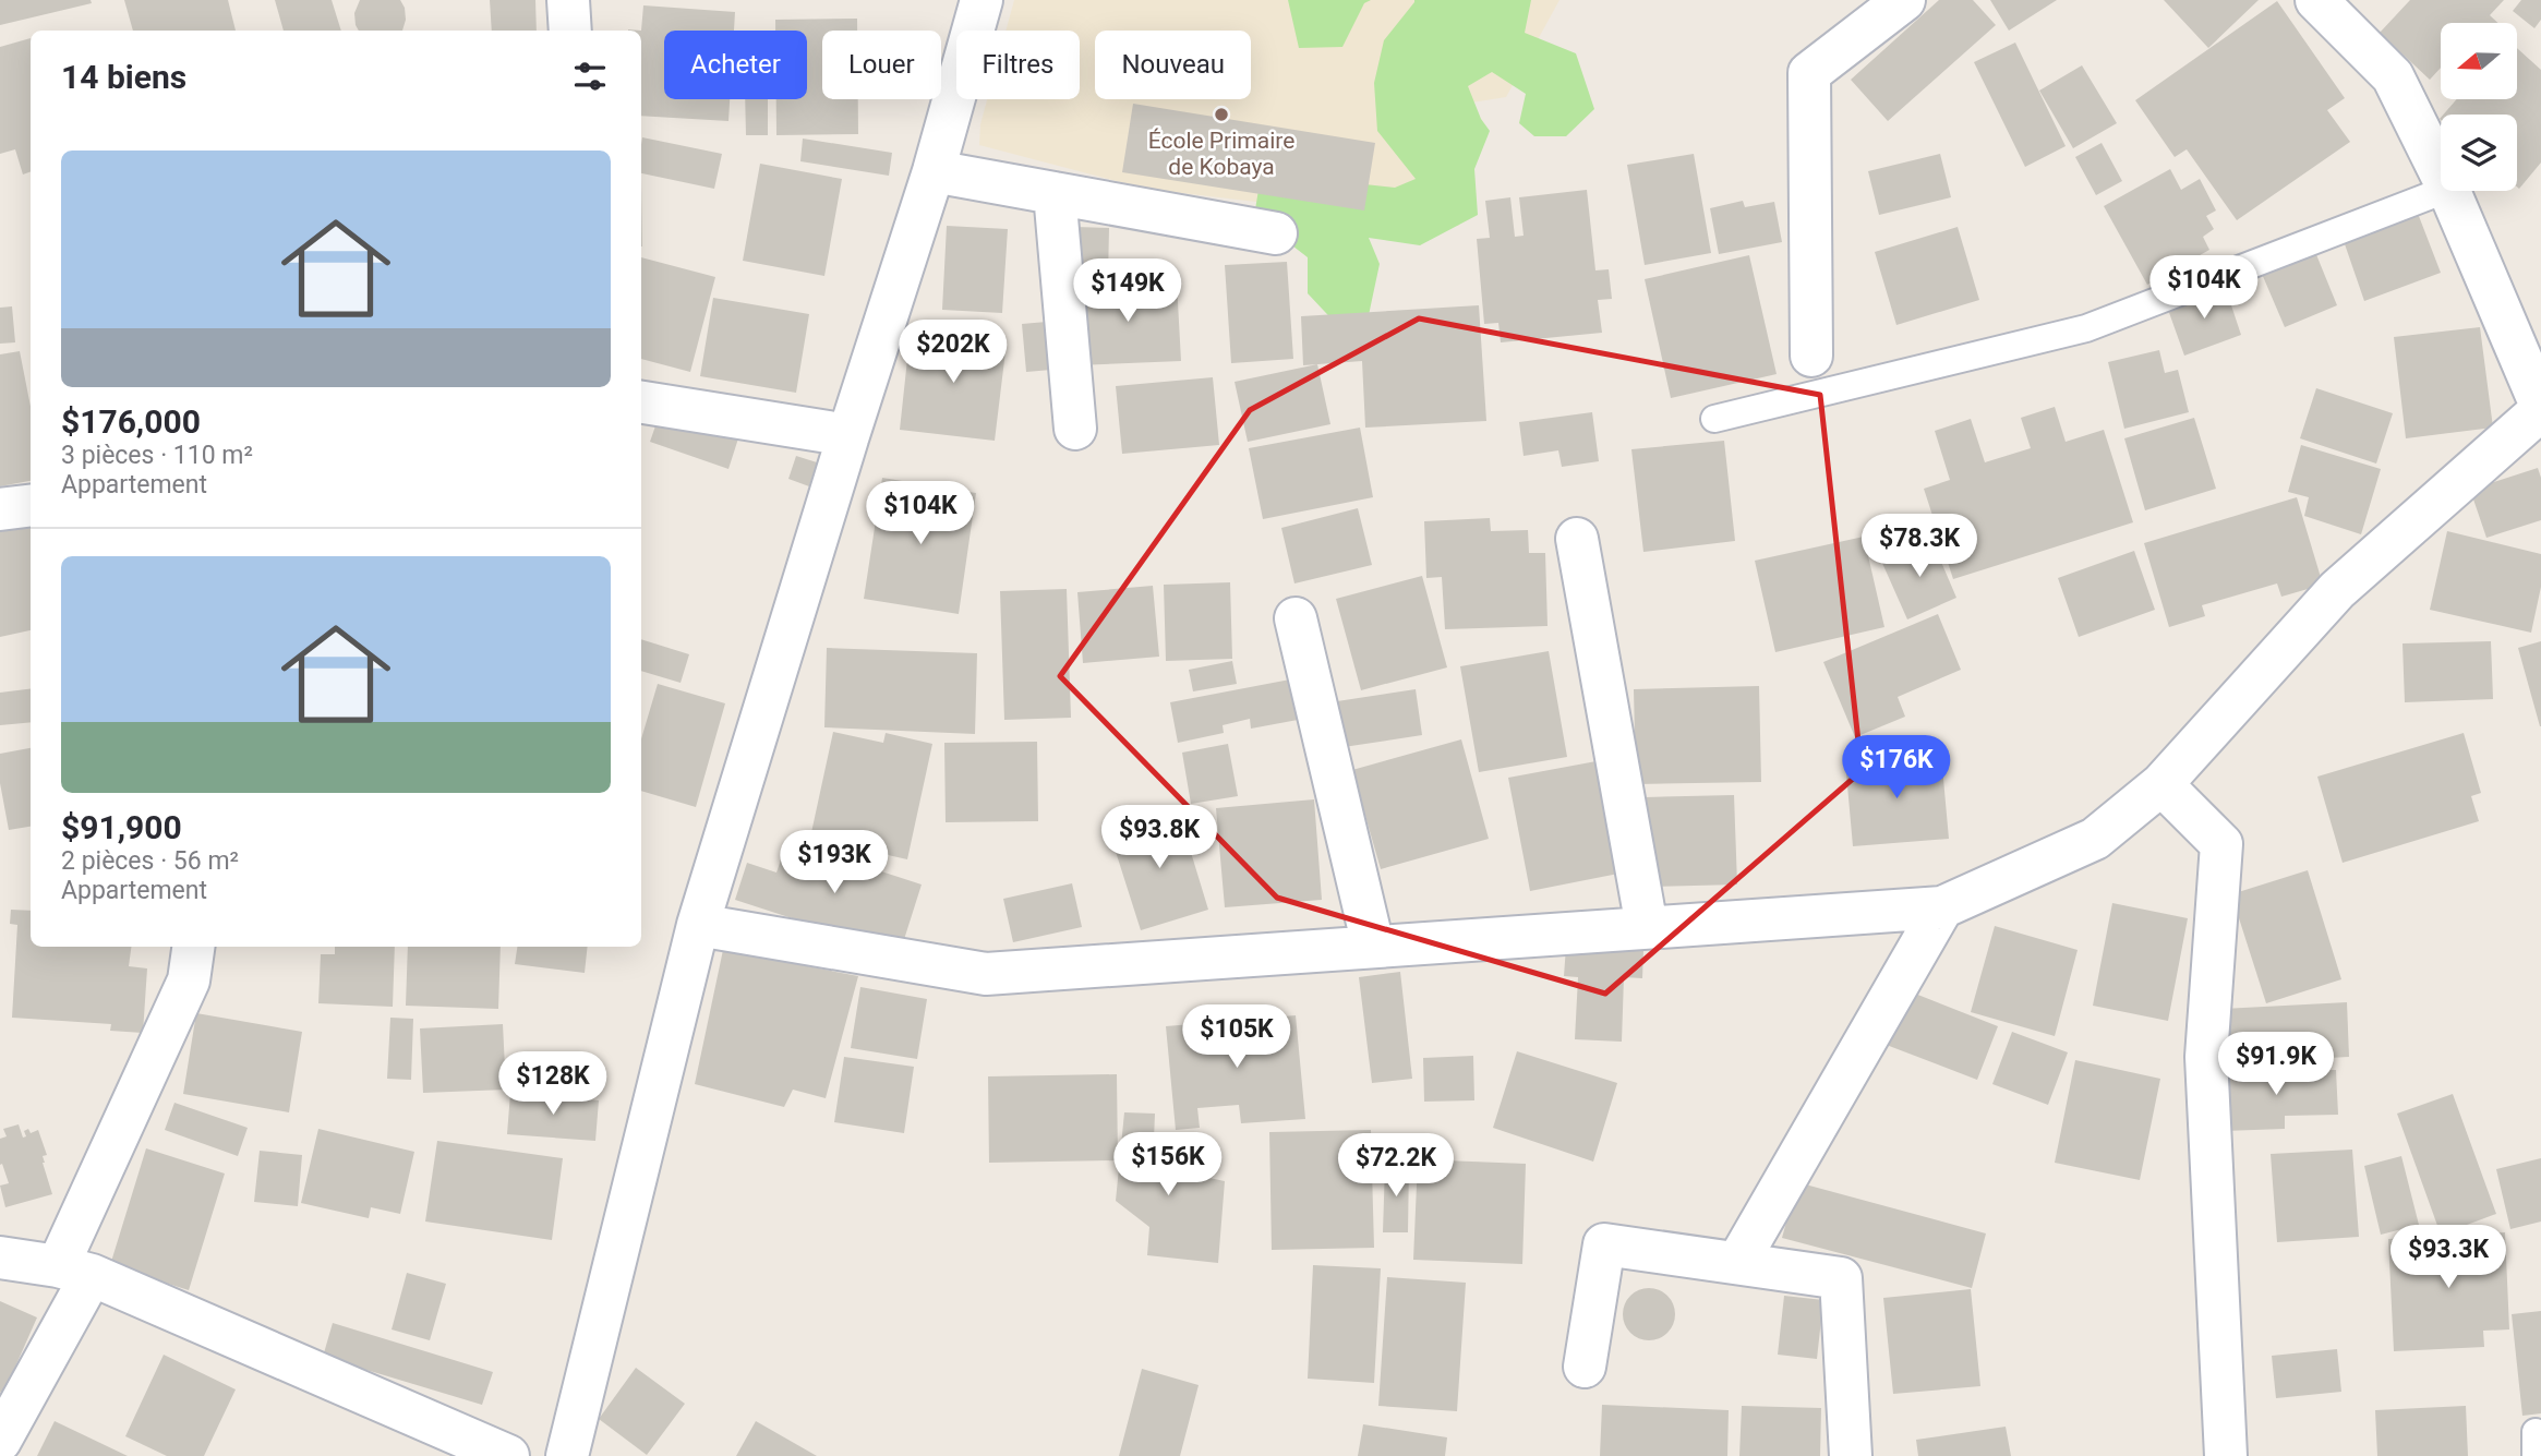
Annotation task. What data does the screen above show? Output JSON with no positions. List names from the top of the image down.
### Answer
{
  "places": ["École Primaire de Kobaya"],
  "north": "left",
  "page": {
    "chip": [
      "Acheter",
      "Louer",
      "Filtres",
      "Nouveau"
    ],
    "heading": "14 biens",
    "list": [
      {
        "name": "$176,000",
        "note": "3 pièces · 110 m² · Appartement"
      },
      {
        "name": "$91,900",
        "note": "2 pièces · 56 m² · Appartement"
      }
    ],
    "price": [
      "$104K",
      "$149K",
      "$202K",
      "$104K",
      "$78.3K",
      "$176K",
      "$93.8K",
      "$193K",
      "$105K",
      "$91.9K",
      "$128K",
      "$156K",
      "$72.2K",
      "$93.3K"
    ]
  }
}
